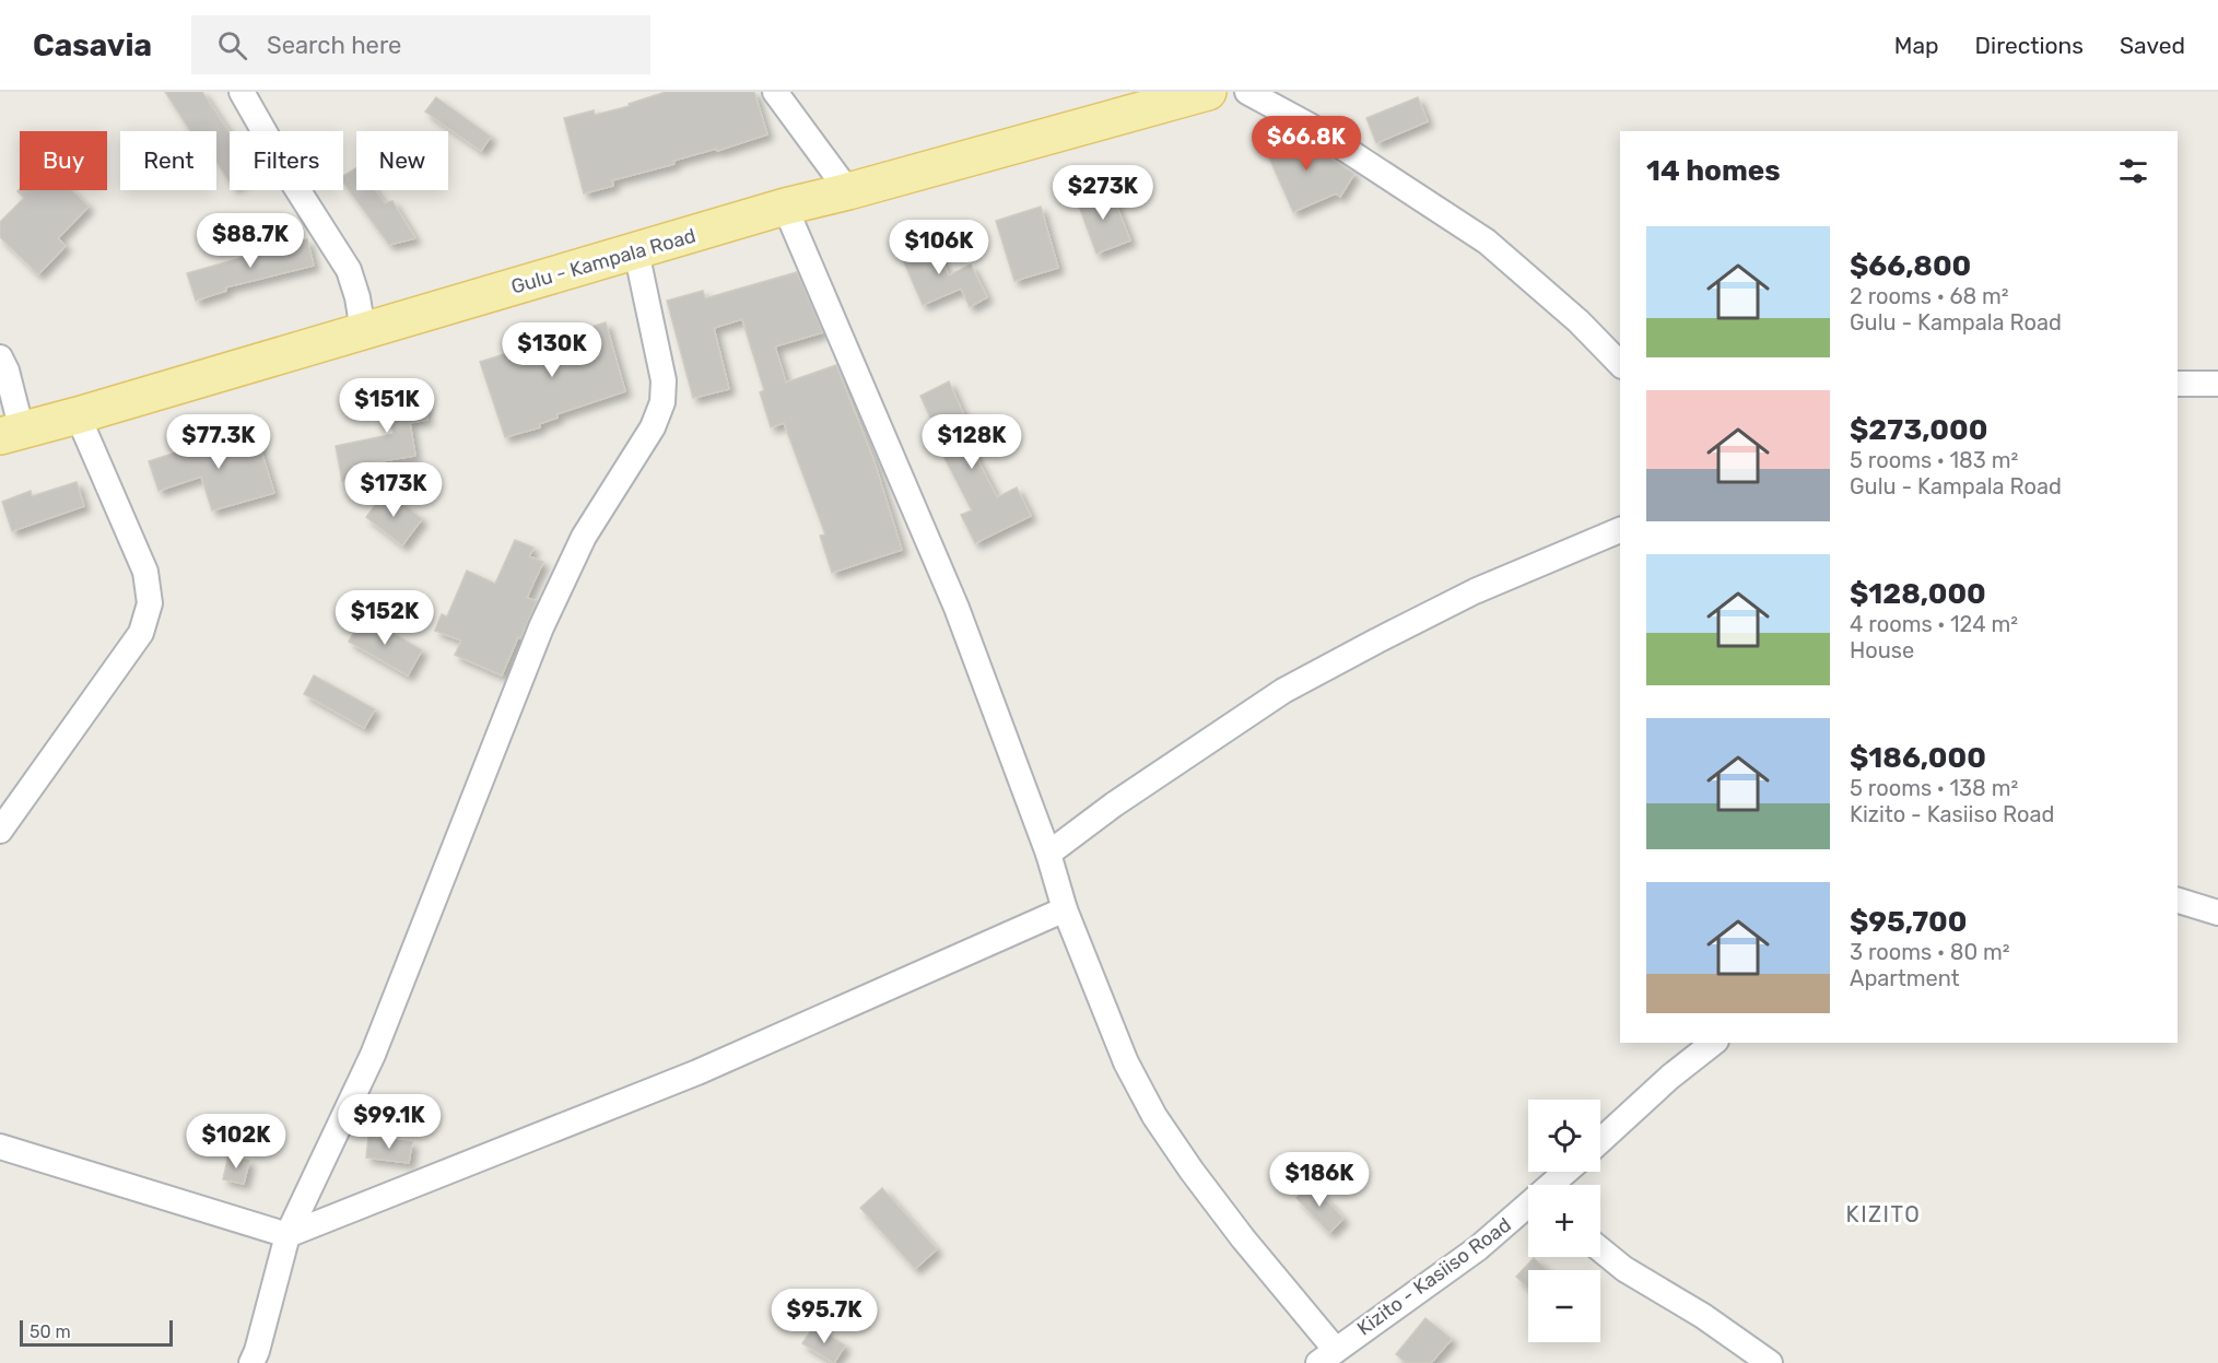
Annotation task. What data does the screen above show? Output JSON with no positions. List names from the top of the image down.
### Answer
{
  "streets": {
    "main road": ["Gulu - Kampala Road"],
    "street": ["Kizito - Kasiiso Road"]
  },
  "districts": ["KIZITO"],
  "scale_bar": "50 m",
  "page": {
    "header": "Casavia",
    "search": "Search here",
    "nav": ["Map", "Directions", "Saved"],
    "price": [
      "$66.8K",
      "$273K",
      "$88.7K",
      "$106K",
      "$130K",
      "$151K",
      "$77.3K",
      "$128K",
      "$173K",
      "$152K",
      "$99.1K",
      "$102K",
      "$186K",
      "$95.7K"
    ],
    "chip": [
      "Buy",
      "Rent",
      "Filters",
      "New"
    ],
    "heading": "14 homes",
    "list": [
      {
        "name": "$66,800",
        "note": "2 rooms · 68 m² · Gulu - Kampala Road"
      },
      {
        "name": "$273,000",
        "note": "5 rooms · 183 m² · Gulu - Kampala Road"
      },
      {
        "name": "$128,000",
        "note": "4 rooms · 124 m² · House"
      },
      {
        "name": "$186,000",
        "note": "5 rooms · 138 m² · Kizito - Kasiiso Road"
      },
      {
        "name": "$95,700",
        "note": "3 rooms · 80 m² · Apartment"
      }
    ],
    "map_buttons": ["+", "−"],
    "scale": "50 m"
  }
}
